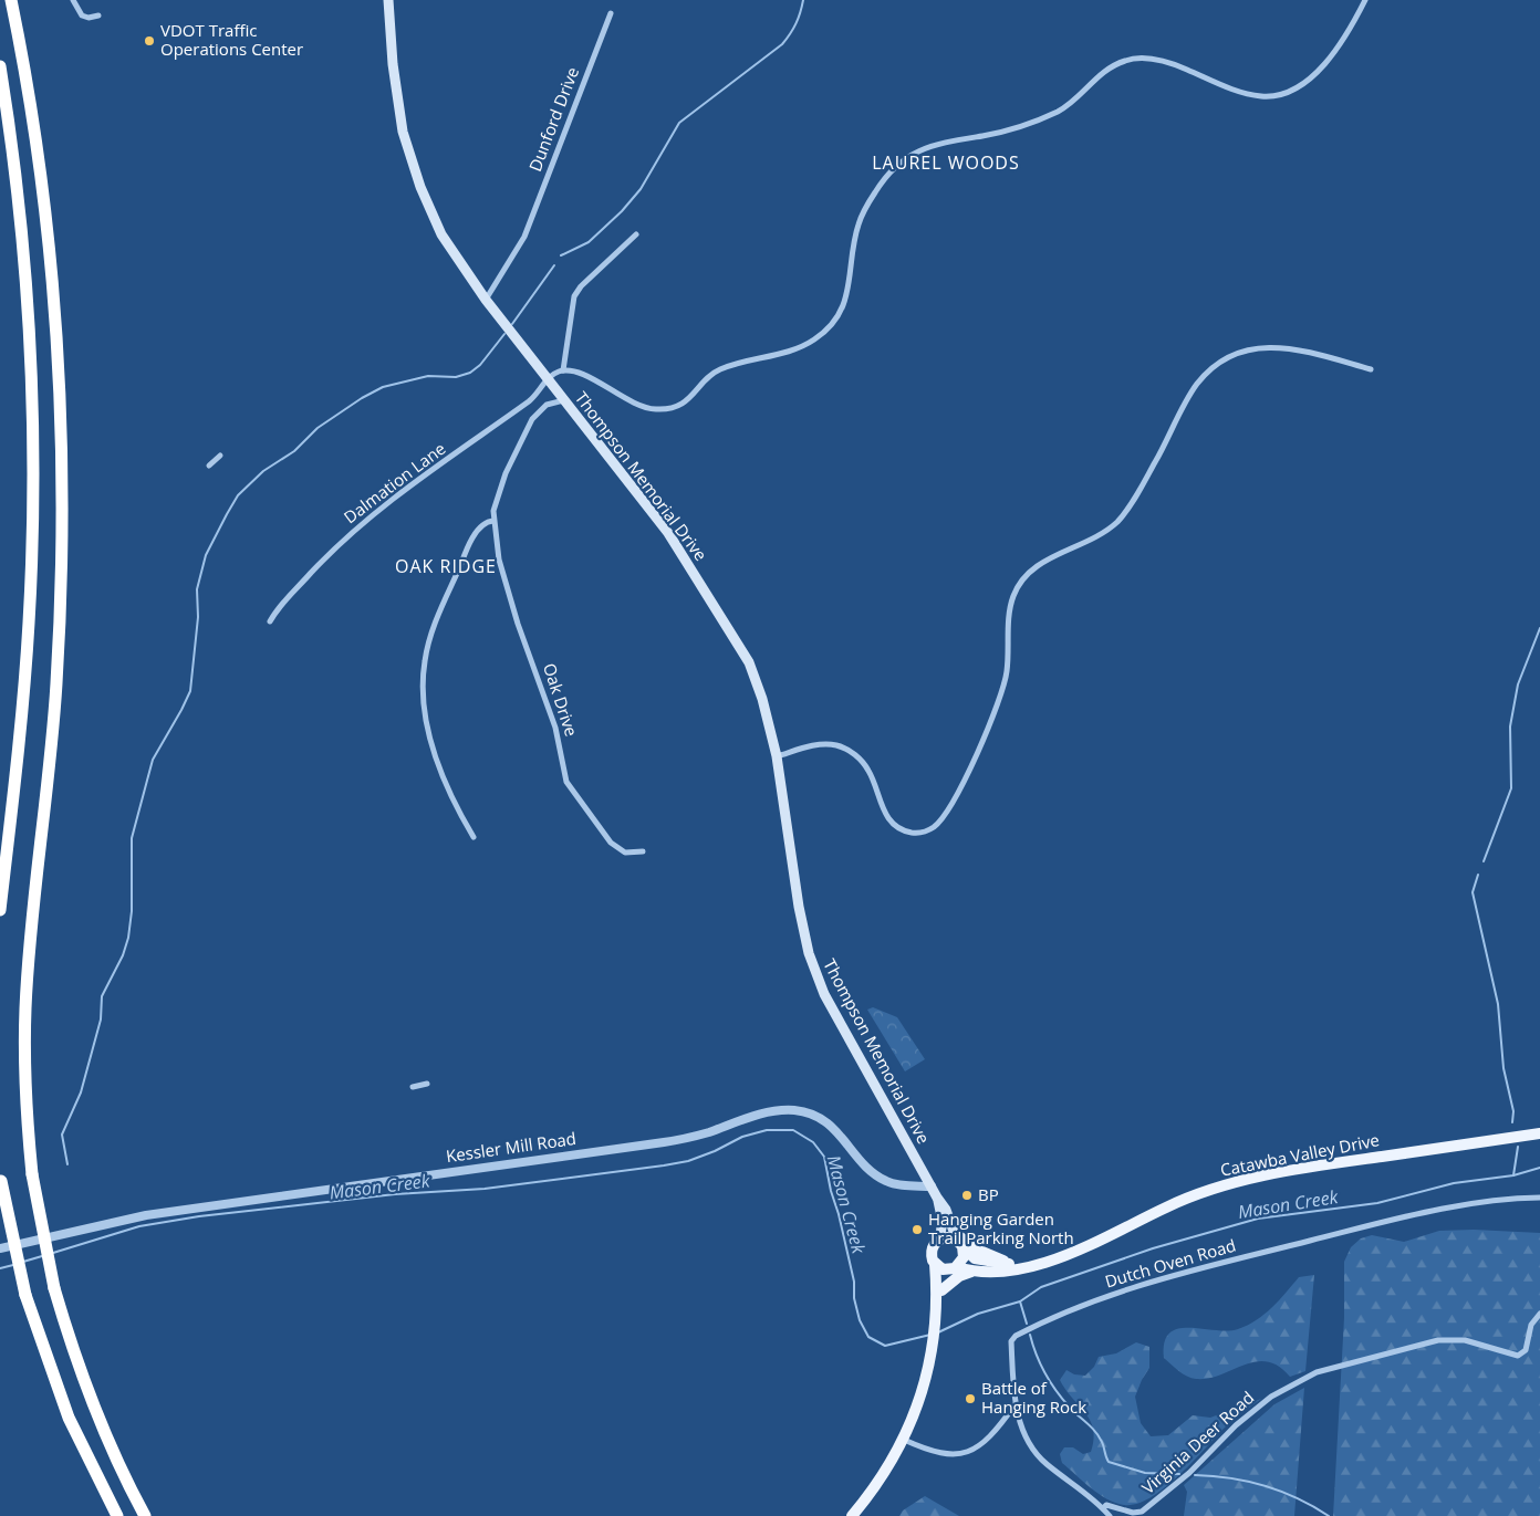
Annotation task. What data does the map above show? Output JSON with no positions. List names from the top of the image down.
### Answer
{
  "streets": {
    "main road": ["Thompson Memorial Drive", "Catawba Valley Drive"],
    "street": [
      "Dunford Drive",
      "Dalmation Lane",
      "Oak Drive",
      "Kessler Mill Road",
      "Dutch Oven Road",
      "Virginia Deer Road"
    ]
  },
  "crossings": [
    ["Dunford Drive", "Thompson Memorial Drive"],
    ["Thompson Memorial Drive", "Dalmation Lane"],
    ["Thompson Memorial Drive", "Oak Drive"],
    ["Thompson Memorial Drive", "Kessler Mill Road"],
    ["Thompson Memorial Drive", "Catawba Valley Drive"]
  ],
  "districts": ["LAUREL WOODS", "OAK RIDGE"],
  "water": ["Mason Creek"],
  "places": [
    "VDOT Traffic Operations Center",
    "BP",
    "Hanging Garden Trail Parking North",
    "Battle of Hanging Rock"
  ]
}
